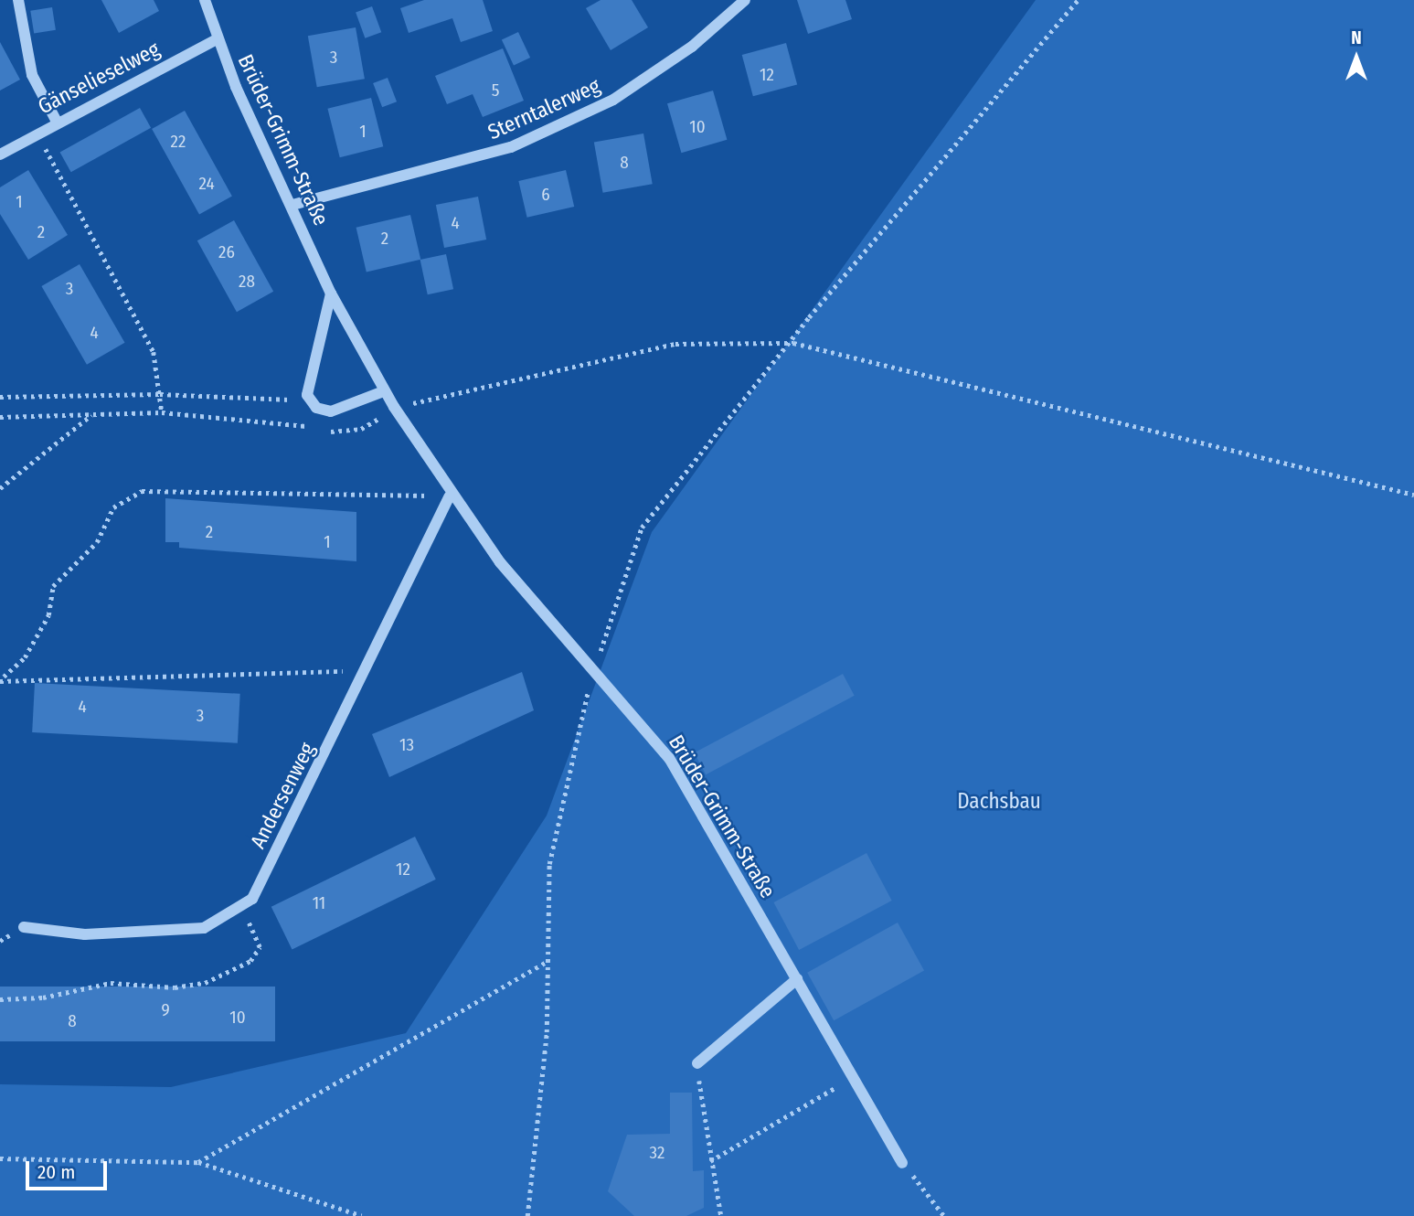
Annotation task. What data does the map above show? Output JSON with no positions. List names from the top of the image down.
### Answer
{
  "streets": {
    "street": [
      "Gänselieselweg",
      "Sterntalerweg",
      "Brüder-Grimm-Straße",
      "Andersenweg"
    ]
  },
  "crossings": [
    ["Gänselieselweg", "Brüder-Grimm-Straße"],
    ["Sterntalerweg", "Brüder-Grimm-Straße"],
    ["Brüder-Grimm-Straße", "Andersenweg"]
  ],
  "parks": ["Dachsbau"],
  "house_numbers": [
    "3",
    "12",
    "5",
    "10",
    "1",
    "22",
    "8",
    "24",
    "6",
    "1",
    "4",
    "2",
    "2",
    "26",
    "28",
    "3",
    "4",
    "2",
    "1",
    "4",
    "3",
    "13",
    "12",
    "11",
    "9",
    "10",
    "8",
    "32"
  ],
  "scale_bar": "20 m",
  "north": "top"
}
